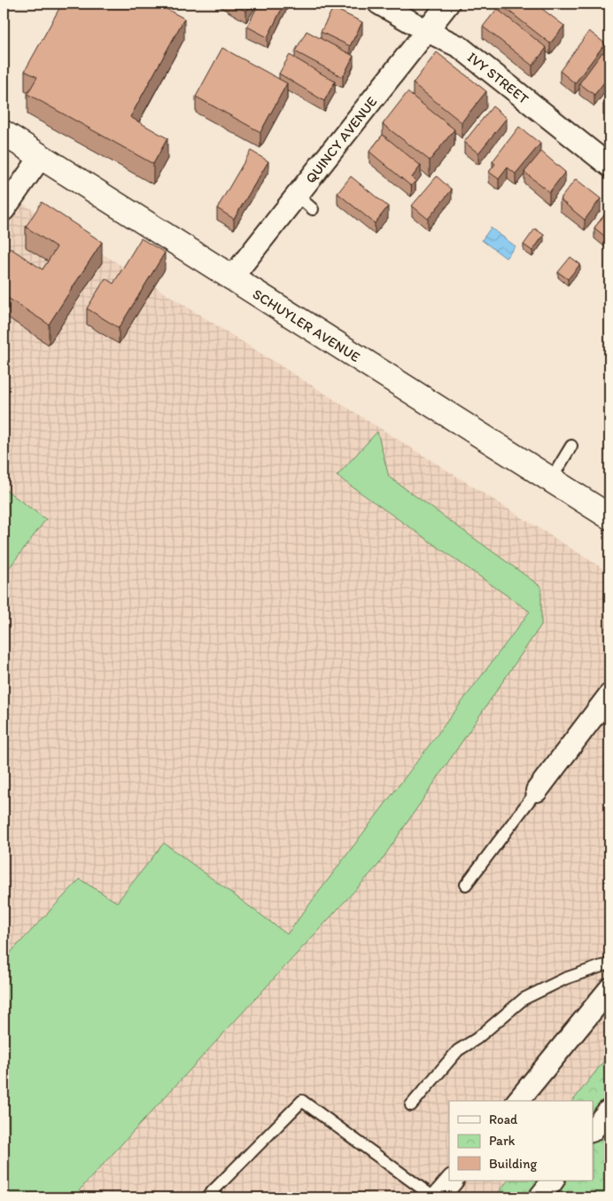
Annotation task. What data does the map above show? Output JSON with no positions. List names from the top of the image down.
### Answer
{
  "streets": {
    "main road": ["SCHUYLER AVENUE"],
    "street": ["IVY STREET", "QUINCY AVENUE"]
  },
  "crossings": [
    ["IVY STREET", "QUINCY AVENUE"],
    ["QUINCY AVENUE", "SCHUYLER AVENUE"]
  ],
  "legend": ["Road", "Park", "Building"]
}
